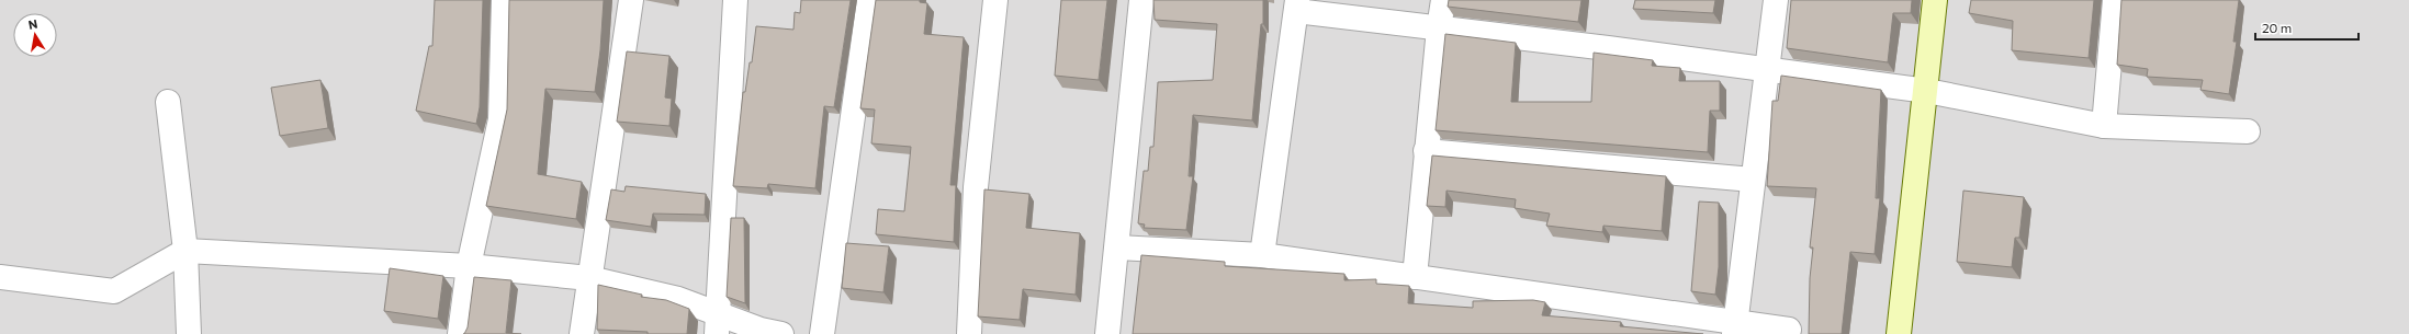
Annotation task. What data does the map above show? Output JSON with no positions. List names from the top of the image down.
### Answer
{
  "scale_bar": "20 m",
  "north": "top"
}
